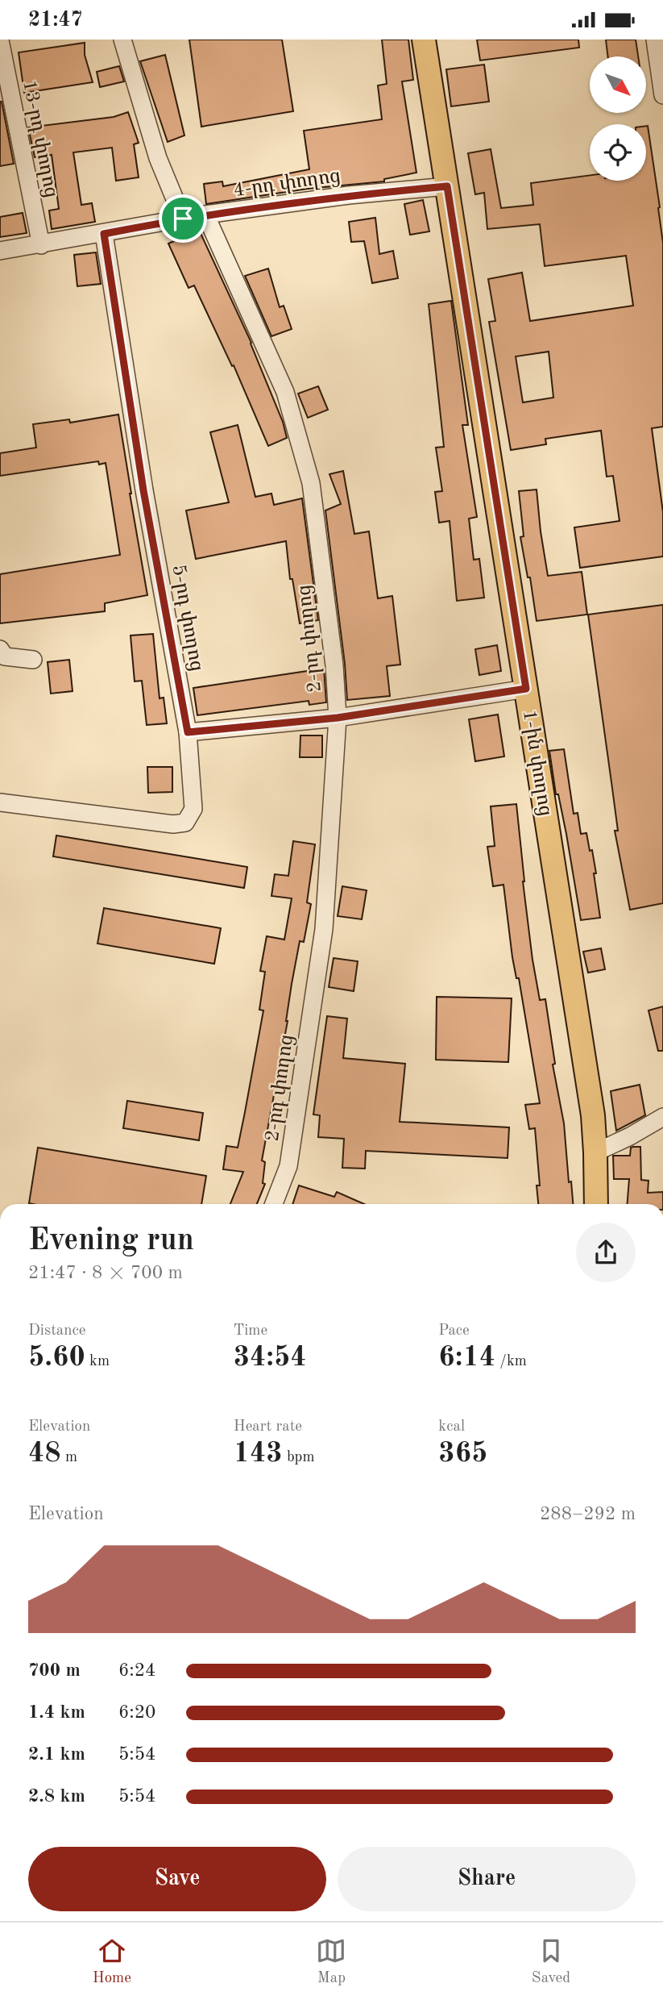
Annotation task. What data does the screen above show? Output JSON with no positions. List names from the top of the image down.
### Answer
{
  "streets": {
    "main road": ["1-ին փողոց"],
    "street": [
      "13-րդ փողոց",
      "4-րդ փողոց",
      "5-րդ փողոց",
      "2-րդ փողոց"
    ]
  },
  "crossings": [
    ["13-րդ փողոց", "4-րդ փողոց"],
    ["4-րդ փողոց", "5-րդ փողոց"],
    ["4-րդ փողոց", "2-րդ փողոց"],
    ["4-րդ փողոց", "1-ին փողոց"]
  ],
  "north": "bottom right",
  "page": {
    "status": "21:47",
    "heading": ["Evening run", "21:47 · 8 × 700 m"],
    "stats": [
      ["Distance", "5.60 km"],
      ["Time", "34:54"],
      ["Pace", "6:14 /km"],
      ["Elevation", "48 m"],
      ["Heart rate", "143 bpm"],
      ["kcal", "365"]
    ],
    "chart": ["Elevation", "288–292 m"],
    "list": [
      {
        "name": "700 m",
        "note": "6:24"
      },
      {
        "name": "1.4 km",
        "note": "6:20"
      },
      {
        "name": "2.1 km",
        "note": "5:54"
      },
      {
        "name": "2.8 km",
        "note": "5:54"
      }
    ],
    "buttons": ["Save", "Share"],
    "tabs": ["Home", "Map", "Saved"]
  }
}
